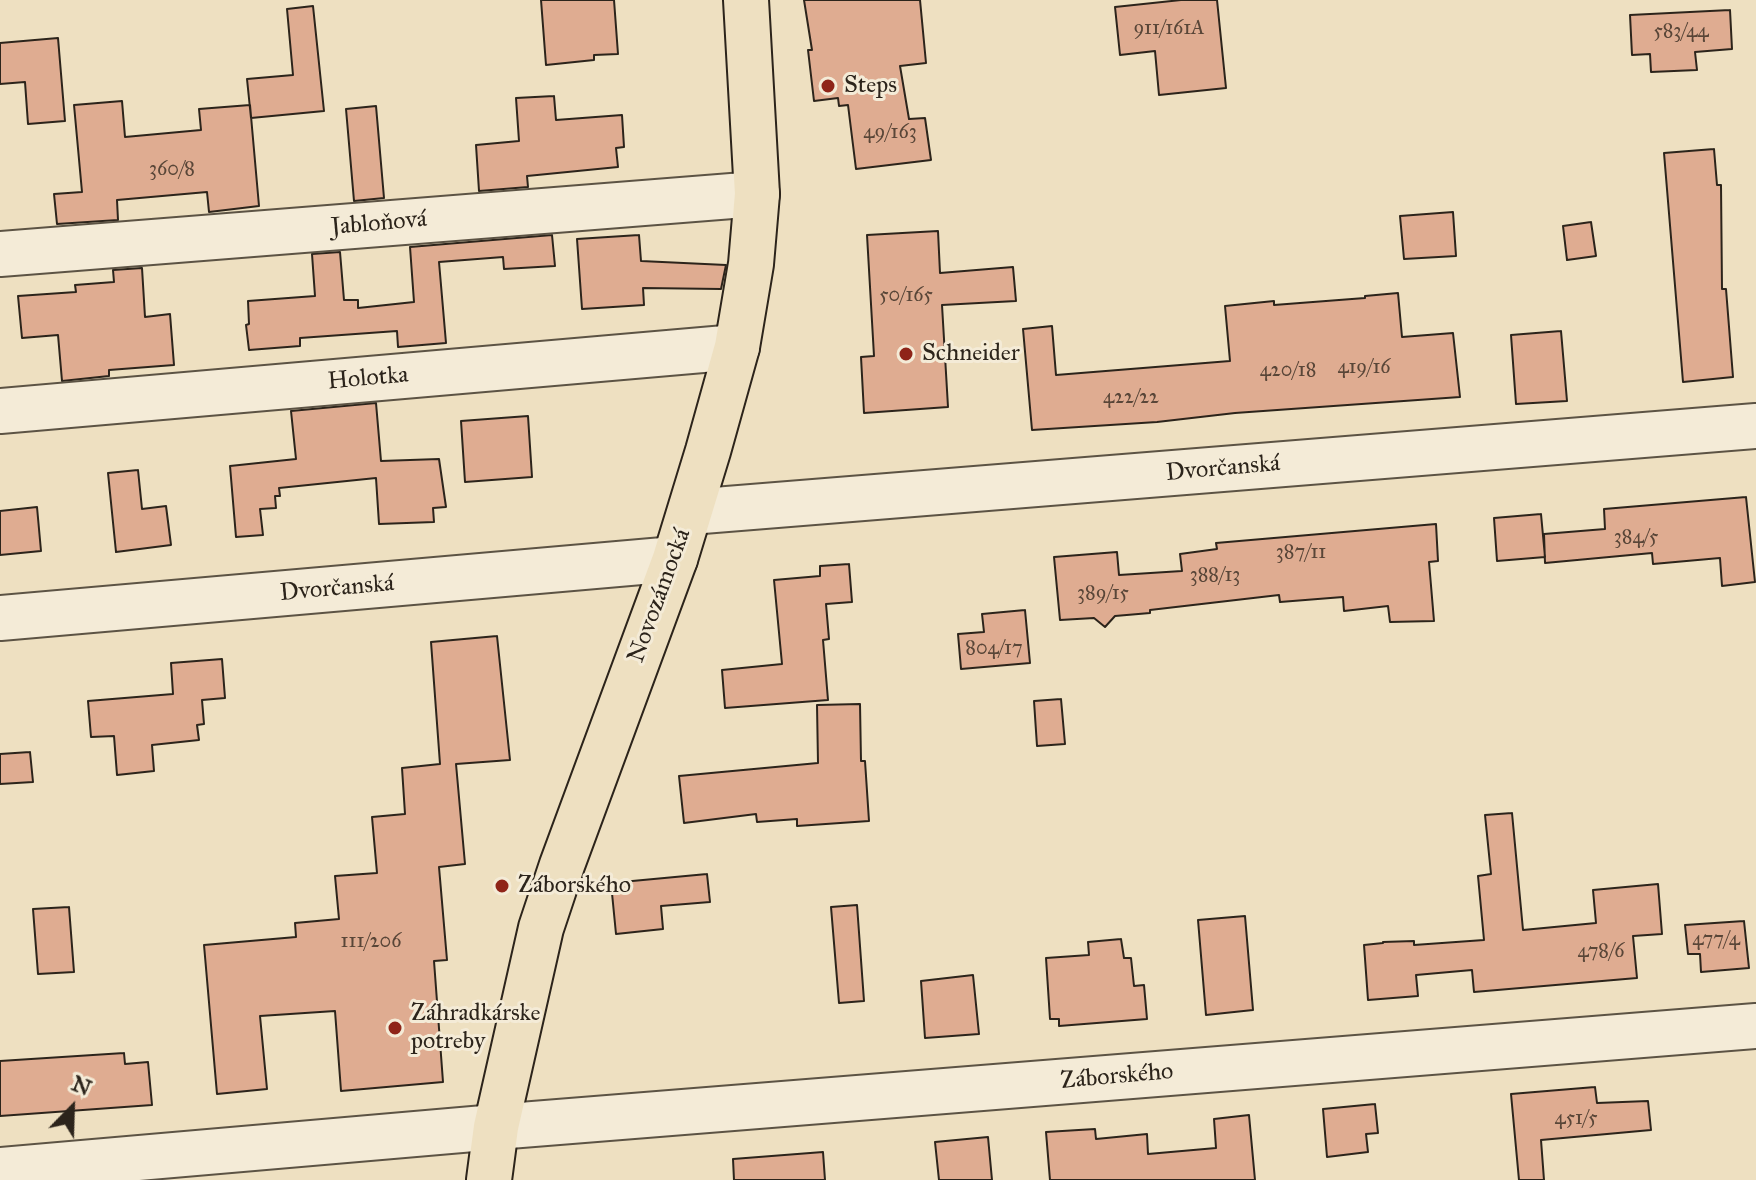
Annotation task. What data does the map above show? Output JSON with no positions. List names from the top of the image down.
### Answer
{
  "streets": {
    "main road": ["Novozámocká"],
    "street": [
      "Jabloňová",
      "Holotka",
      "Dvorčanská",
      "Záborského"
    ]
  },
  "crossings": [
    ["Jabloňová", "Novozámocká"],
    ["Holotka", "Novozámocká"],
    ["Dvorčanská", "Novozámocká"],
    ["Novozámocká", "Záborského"]
  ],
  "places": [
    "Steps",
    "Schneider",
    "Záborského",
    "Záhradkárske potreby"
  ],
  "house_numbers": [
    "911/161A",
    "583/44",
    "49/163",
    "360/8",
    "50/165",
    "419/16",
    "420/18",
    "422/22",
    "384/5",
    "387/11",
    "388/13",
    "389/15",
    "804/17",
    "477/4",
    "111/206",
    "478/6",
    "451/5"
  ],
  "north": "top right"
}
